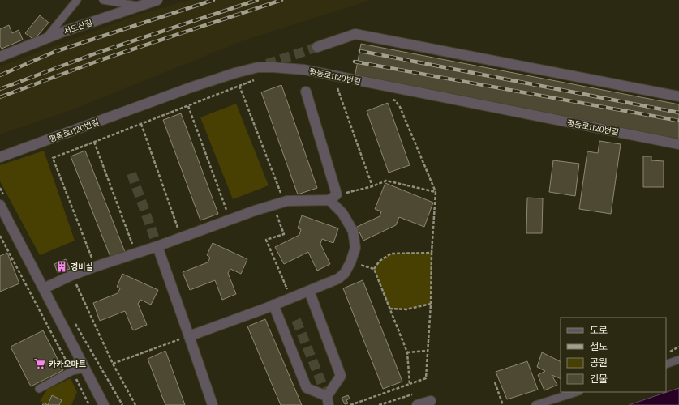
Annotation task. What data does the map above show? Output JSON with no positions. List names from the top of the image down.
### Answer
{
  "streets": {
    "street": ["서도산길", "평동로1120번길"]
  },
  "places": {
    "building": ["경비실"],
    "supermarket": ["카카오마트"]
  },
  "legend": [
    "도로",
    "철도",
    "공원",
    "건물"
  ]
}
